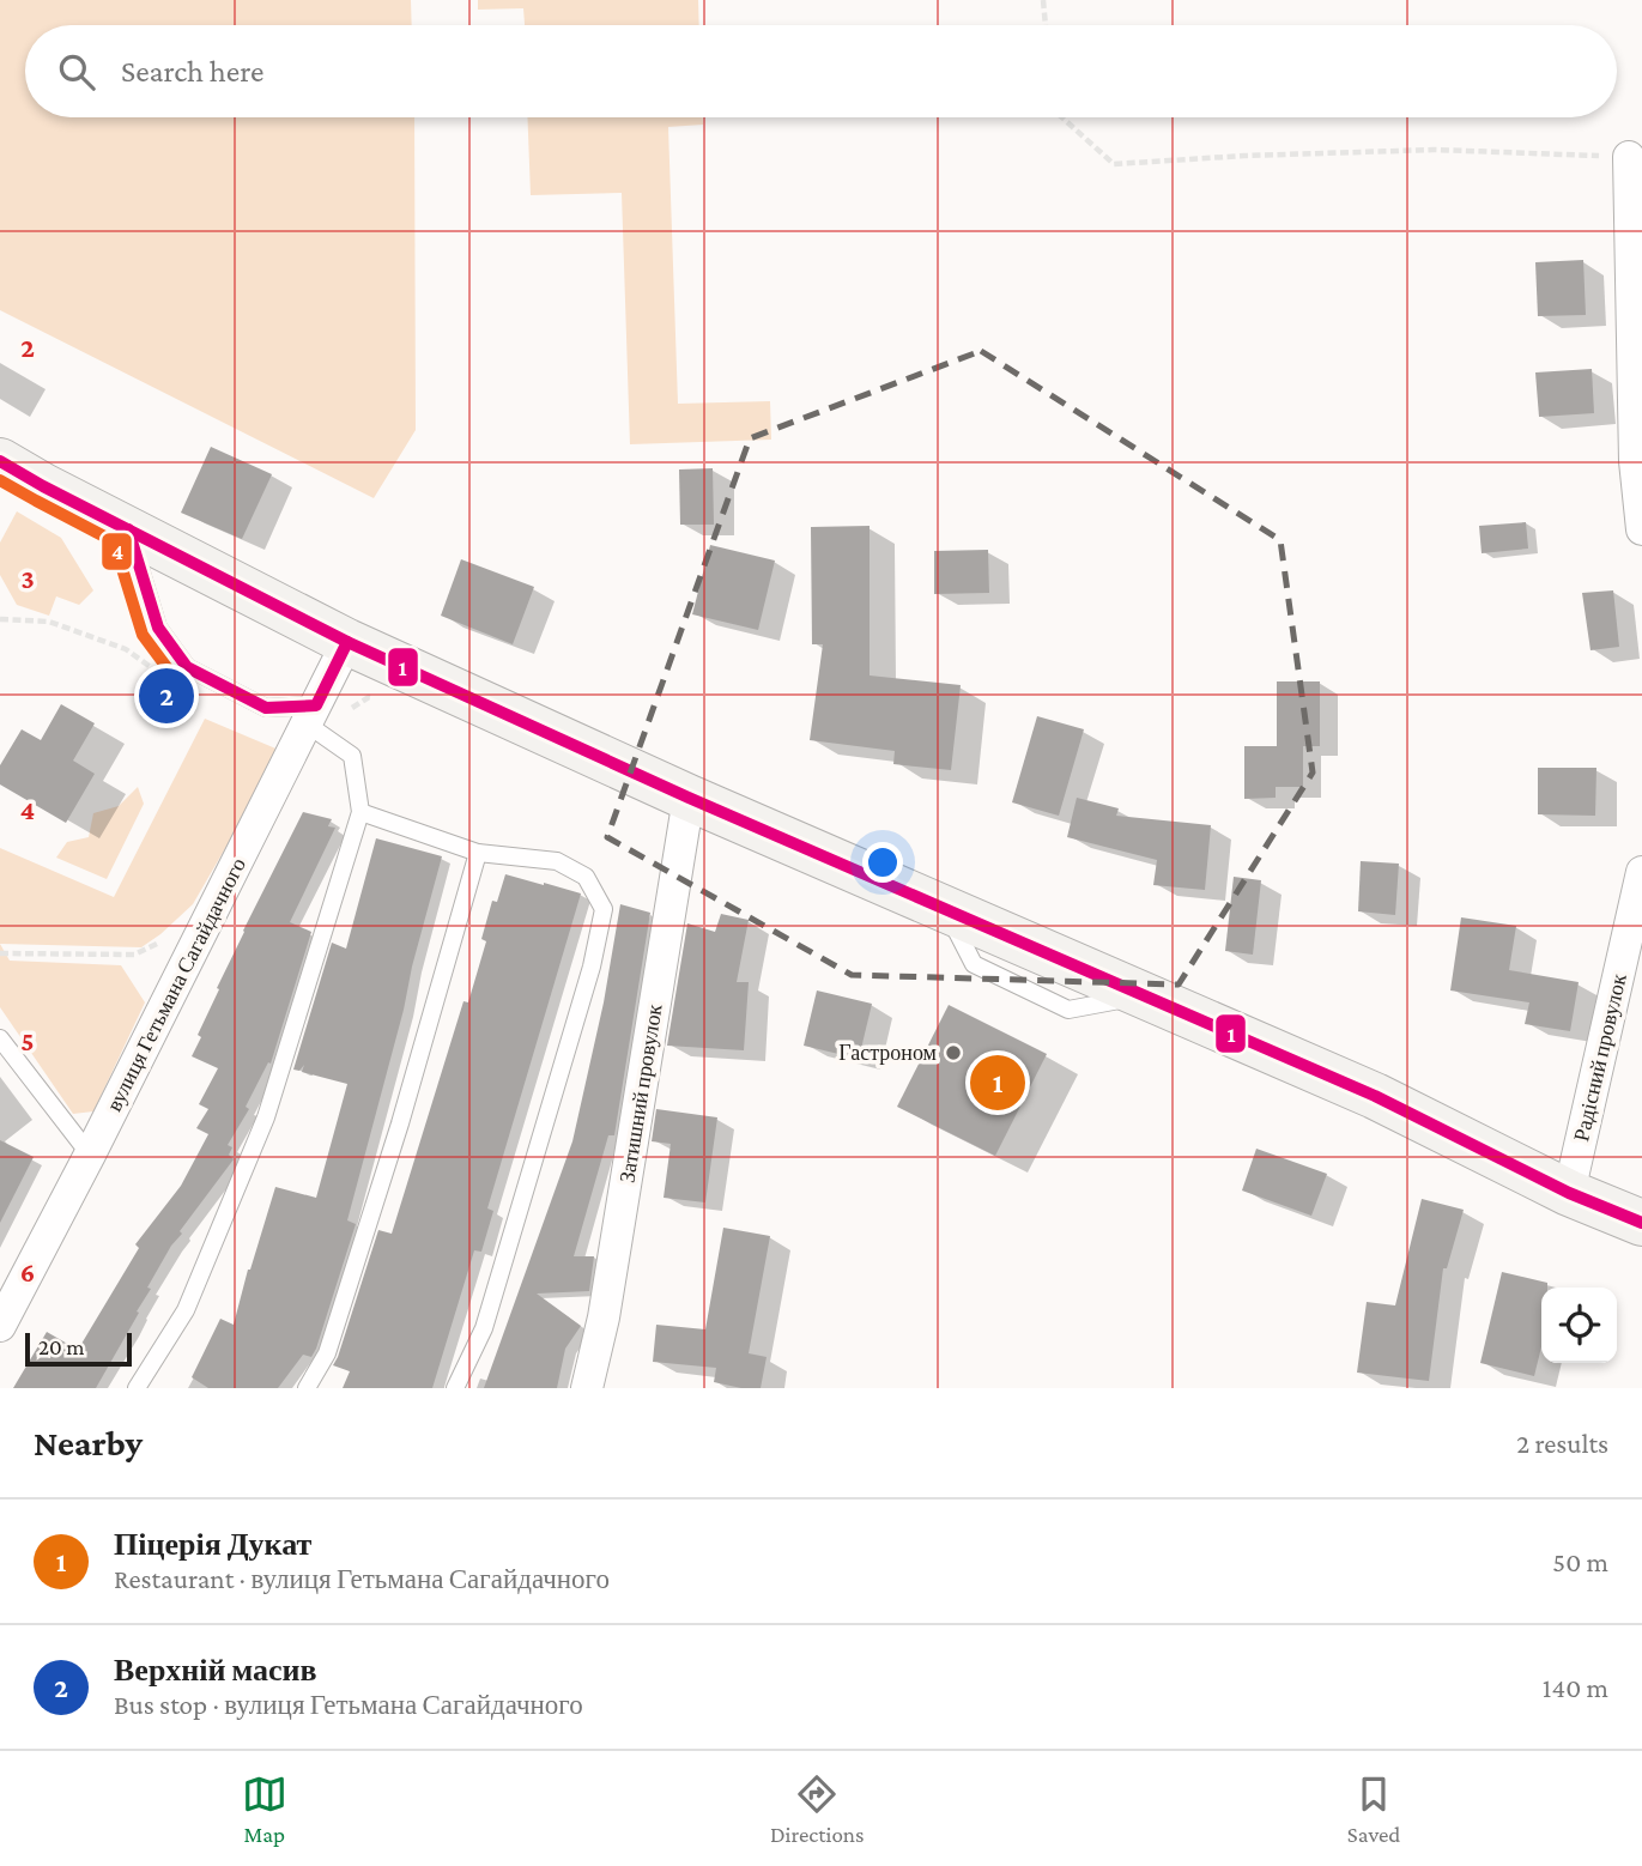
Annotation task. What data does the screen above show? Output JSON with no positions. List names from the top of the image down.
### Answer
{
  "streets": {
    "street": ["вулиця Гетьмана Сагайдачного", "Радісний провулок", "Затишний провулок"]
  },
  "places": ["Гастроном"],
  "lines": ["transit line 1", "transit line 4"],
  "scale_bar": "20 m",
  "page": {
    "search": "Search here",
    "pins": ["2", "1"],
    "scale": "20 m",
    "heading": ["Nearby", "2 results"],
    "list": [
      {
        "mark": "1",
        "name": "Піцерія Дукат",
        "note": "Restaurant · вулиця Гетьмана Сагайдачного",
        "value": "50 m"
      },
      {
        "mark": "2",
        "name": "Верхній масив",
        "note": "Bus stop · вулиця Гетьмана Сагайдачного",
        "value": "140 m"
      }
    ],
    "nav": ["Map", "Directions", "Saved"]
  },
  "grid": {
    "rows": [
      "2",
      "3",
      "4",
      "5",
      "6"
    ]
  }
}
